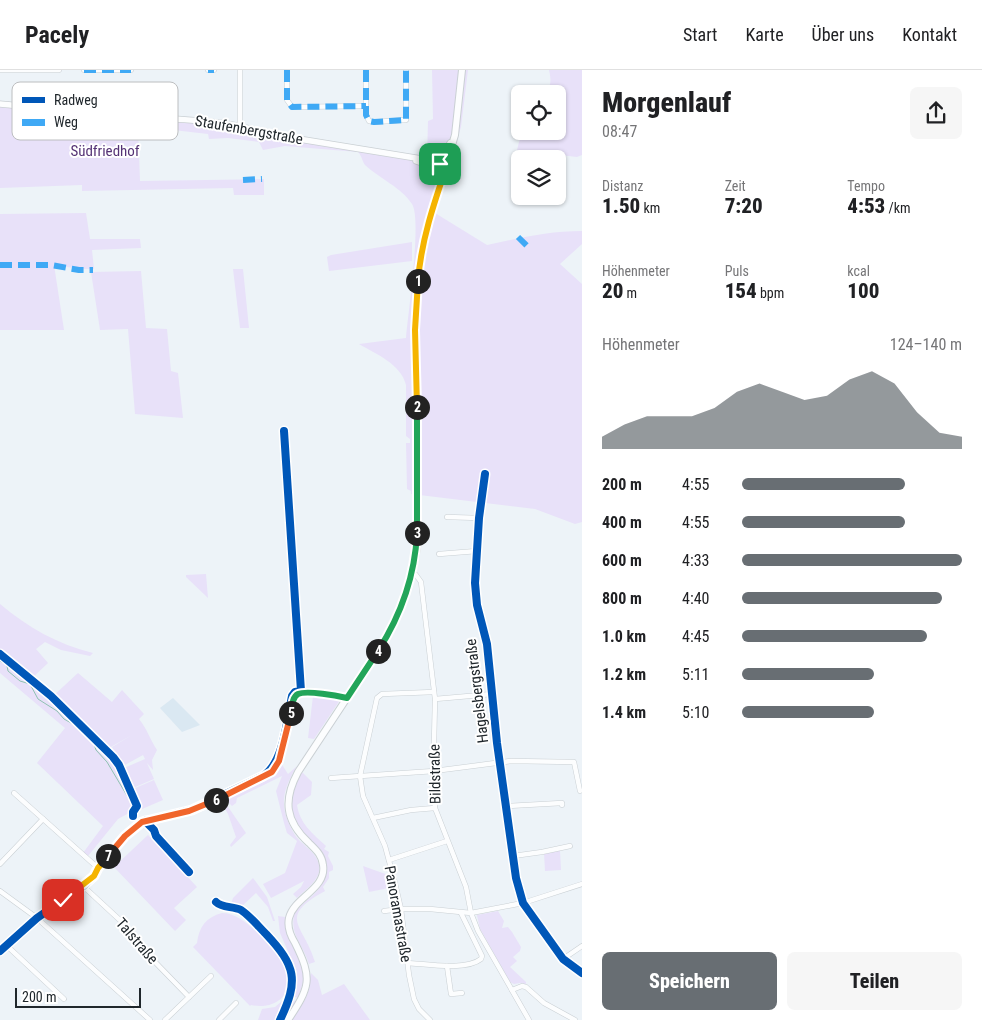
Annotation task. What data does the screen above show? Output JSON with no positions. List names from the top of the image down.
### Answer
{
  "streets": {
    "street": [
      "Staufenbergstraße",
      "Hagelsbergstraße",
      "Bildstraße",
      "Panoramastraße",
      "Talstraße"
    ]
  },
  "parks": ["Südfriedhof"],
  "legend": ["Radweg", "Weg"],
  "scale_bar": "200 m",
  "page": {
    "header": "Pacely",
    "nav": [
      "Start",
      "Karte",
      "Über uns",
      "Kontakt"
    ],
    "heading": ["Morgenlauf", "08:47"],
    "stats": [
      ["Distanz", "1.50 km"],
      ["Zeit", "7:20"],
      ["Tempo", "4:53 /km"],
      ["Höhenmeter", "20 m"],
      ["Puls", "154 bpm"],
      ["kcal", "100"]
    ],
    "pins": [
      "1",
      "2",
      "3",
      "4",
      "5",
      "6",
      "7"
    ],
    "chart": ["Höhenmeter", "124–140 m"],
    "list": [
      {
        "name": "200 m",
        "note": "4:55"
      },
      {
        "name": "400 m",
        "note": "4:55"
      },
      {
        "name": "600 m",
        "note": "4:33"
      },
      {
        "name": "800 m",
        "note": "4:40"
      },
      {
        "name": "1.0 km",
        "note": "4:45"
      },
      {
        "name": "1.2 km",
        "note": "5:11"
      },
      {
        "name": "1.4 km",
        "note": "5:10"
      }
    ],
    "buttons": ["Speichern", "Teilen"],
    "scale": "200 m"
  }
}
